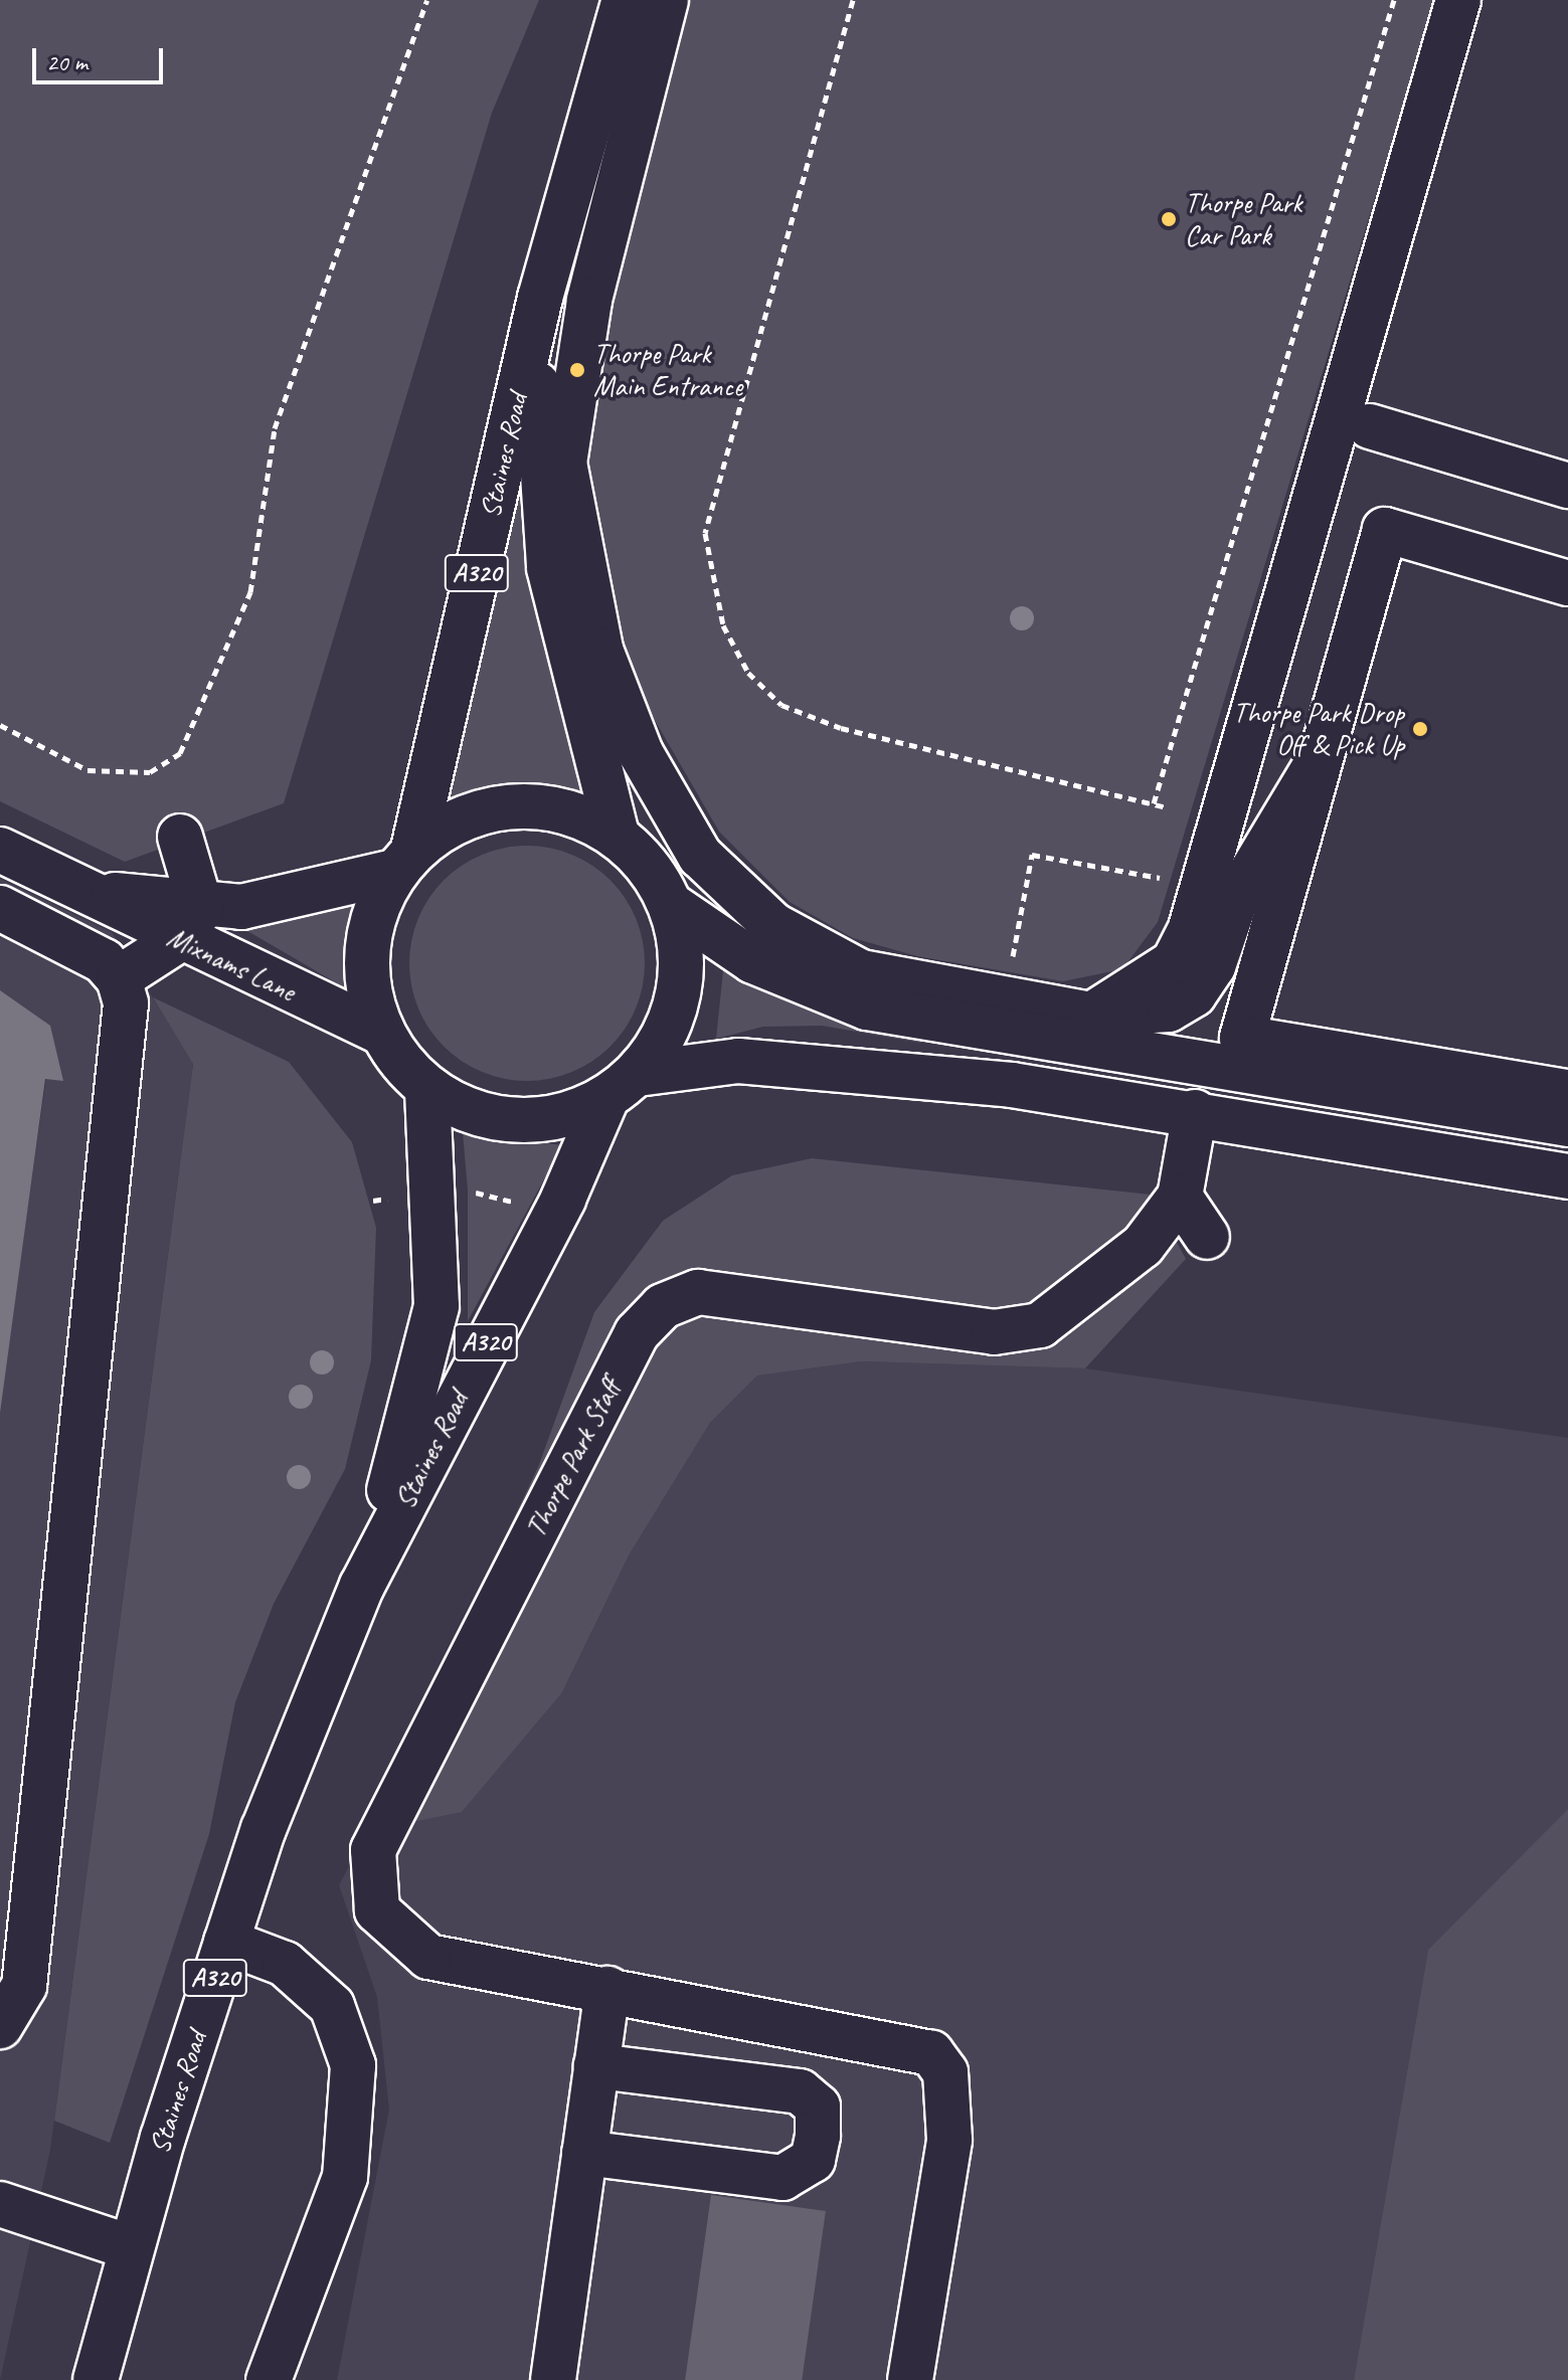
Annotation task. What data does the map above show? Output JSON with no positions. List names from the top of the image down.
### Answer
{
  "streets": {
    "main road": [
      "Staines Road",
      "A320",
      "Mixnams Lane",
      "Thorpe Park Staff"
    ]
  },
  "crossings": [
    ["Staines Road", "Mixnams Lane"]
  ],
  "places": ["Thorpe Park Car Park", "Thorpe Park Main Entrance", "Thorpe Park Drop Off & Pick Up"],
  "scale_bar": "20 m"
}
